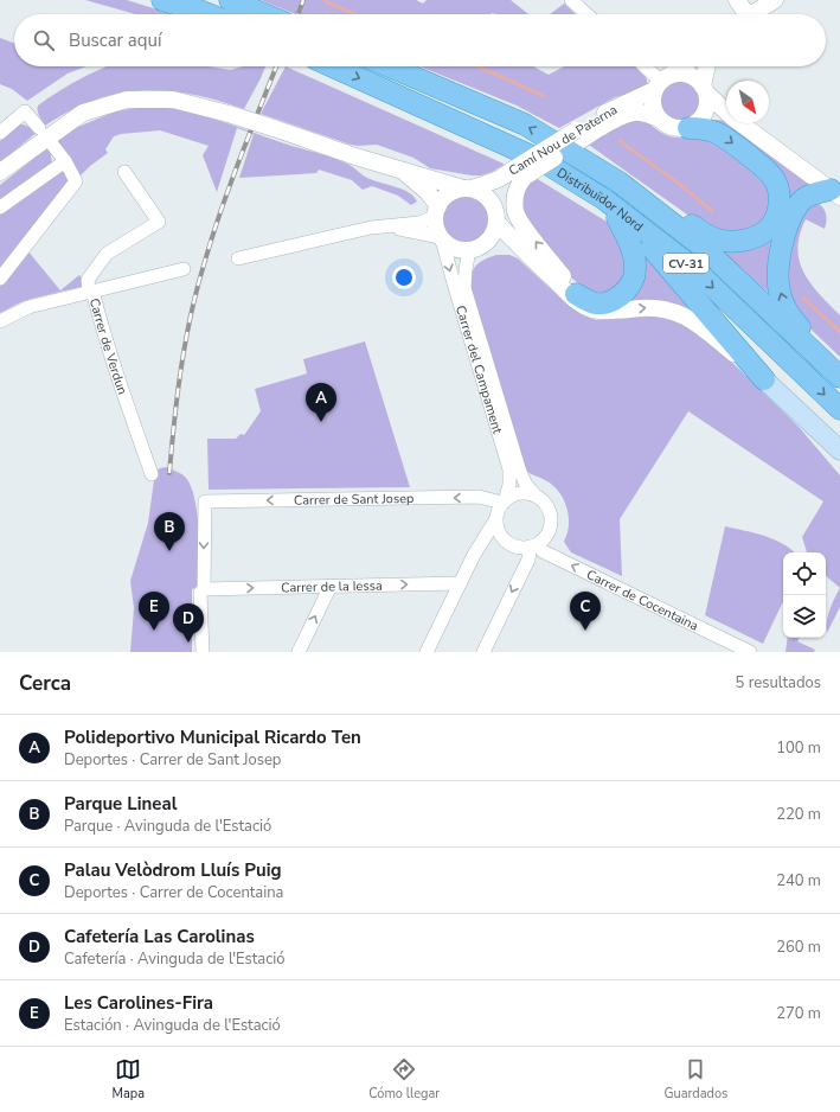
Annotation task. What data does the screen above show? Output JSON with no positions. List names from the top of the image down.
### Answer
{
  "streets": {
    "highway": ["Distribuïdor Nord", "CV-31"],
    "street": [
      "Camí Nou de Paterna",
      "Carrer de Verdun",
      "Carrer del Campament",
      "Carrer de Sant Josep",
      "Carrer de la Iessa",
      "Carrer de Cocentaina"
    ]
  },
  "crossings": [
    ["Camí Nou de Paterna", "Carrer del Campament"],
    ["Carrer del Campament", "Carrer de Sant Josep"],
    ["Carrer del Campament", "Carrer de Cocentaina"],
    ["Carrer de Sant Josep", "Carrer de la Iessa"],
    ["Carrer de Sant Josep", "Carrer de Cocentaina"]
  ],
  "one_way": ["Carrer de Sant Josep", "Carrer de la Iessa", "Carrer de Cocentaina"],
  "north": "bottom right",
  "page": {
    "search": "Buscar aquí",
    "pins": [
      "A",
      "B",
      "C",
      "E",
      "D"
    ],
    "heading": ["Cerca", "5 resultados"],
    "list": [
      {
        "mark": "A",
        "name": "Polideportivo Municipal Ricardo Ten",
        "note": "Deportes · Carrer de Sant Josep",
        "value": "100 m"
      },
      {
        "mark": "B",
        "name": "Parque Lineal",
        "note": "Parque · Avinguda de l'Estació",
        "value": "220 m"
      },
      {
        "mark": "C",
        "name": "Palau Velòdrom Lluís Puig",
        "note": "Deportes · Carrer de Cocentaina",
        "value": "240 m"
      },
      {
        "mark": "D",
        "name": "Cafetería Las Carolinas",
        "note": "Cafetería · Avinguda de l'Estació",
        "value": "260 m"
      },
      {
        "mark": "E",
        "name": "Les Carolines-Fira",
        "note": "Estación · Avinguda de l'Estació",
        "value": "270 m"
      }
    ],
    "nav": ["Mapa", "Cómo llegar", "Guardados"]
  }
}
